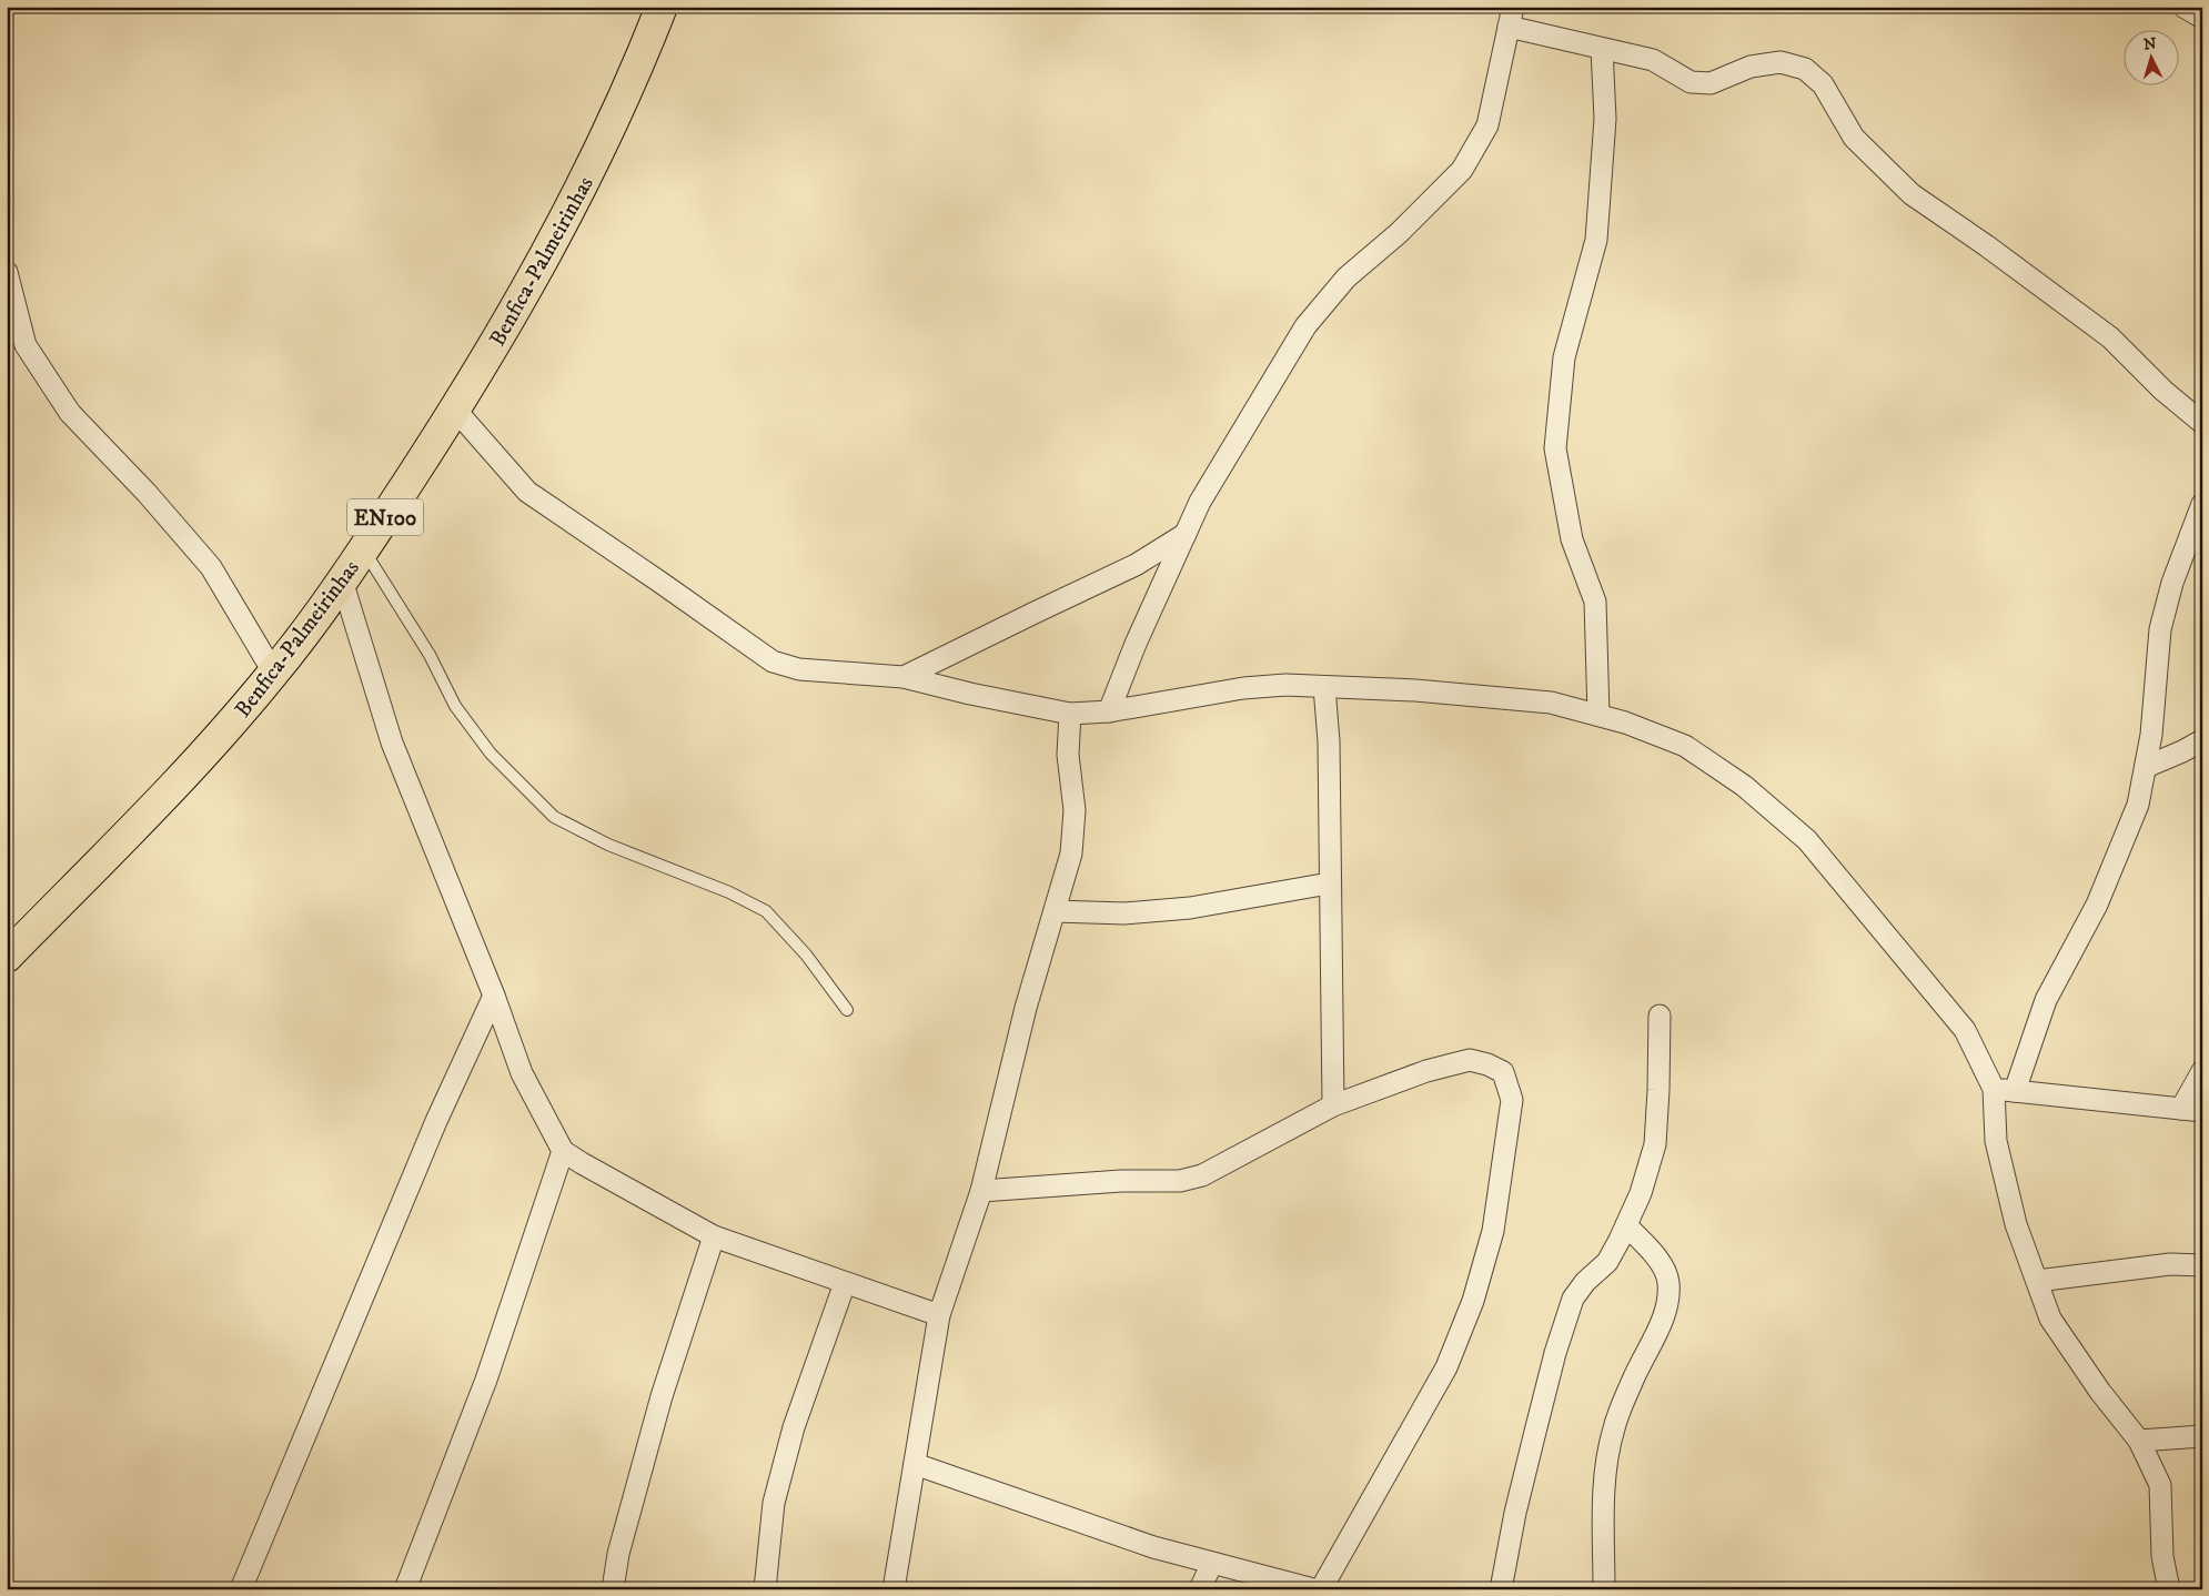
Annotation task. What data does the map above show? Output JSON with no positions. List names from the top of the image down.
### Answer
{
  "streets": {
    "main road": ["Benfica-Palmeirinhas", "EN100"]
  },
  "north": "top"
}
